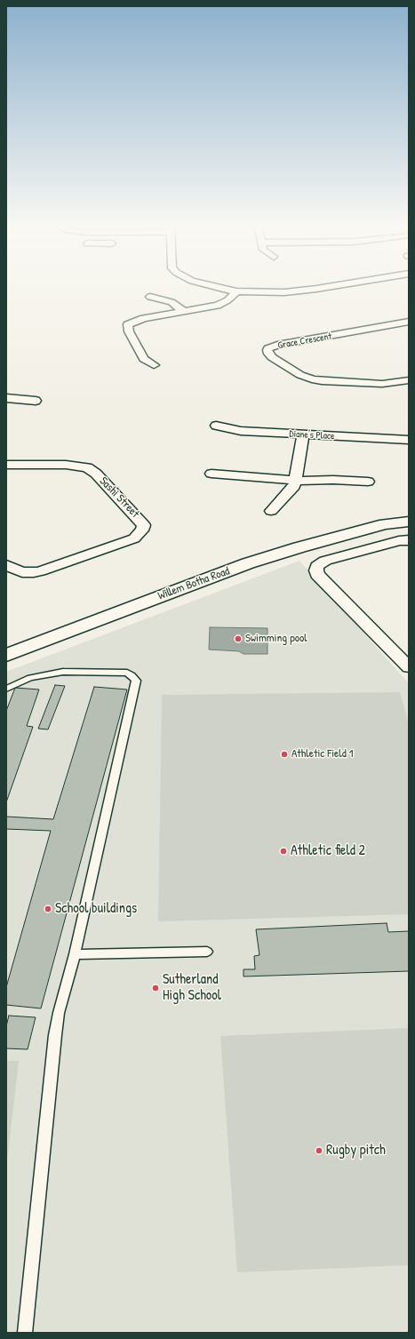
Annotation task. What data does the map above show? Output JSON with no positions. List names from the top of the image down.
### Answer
{
  "streets": {
    "street": [
      "Grace Crescent",
      "Diane's Place",
      "Sashi Street",
      "Willem Botha Road"
    ]
  },
  "places": [
    "Swimming pool",
    "Athletic Field 1",
    "Athletic field 2",
    "School buildings",
    "Sutherland High School",
    "Rugby pitch"
  ]
}
